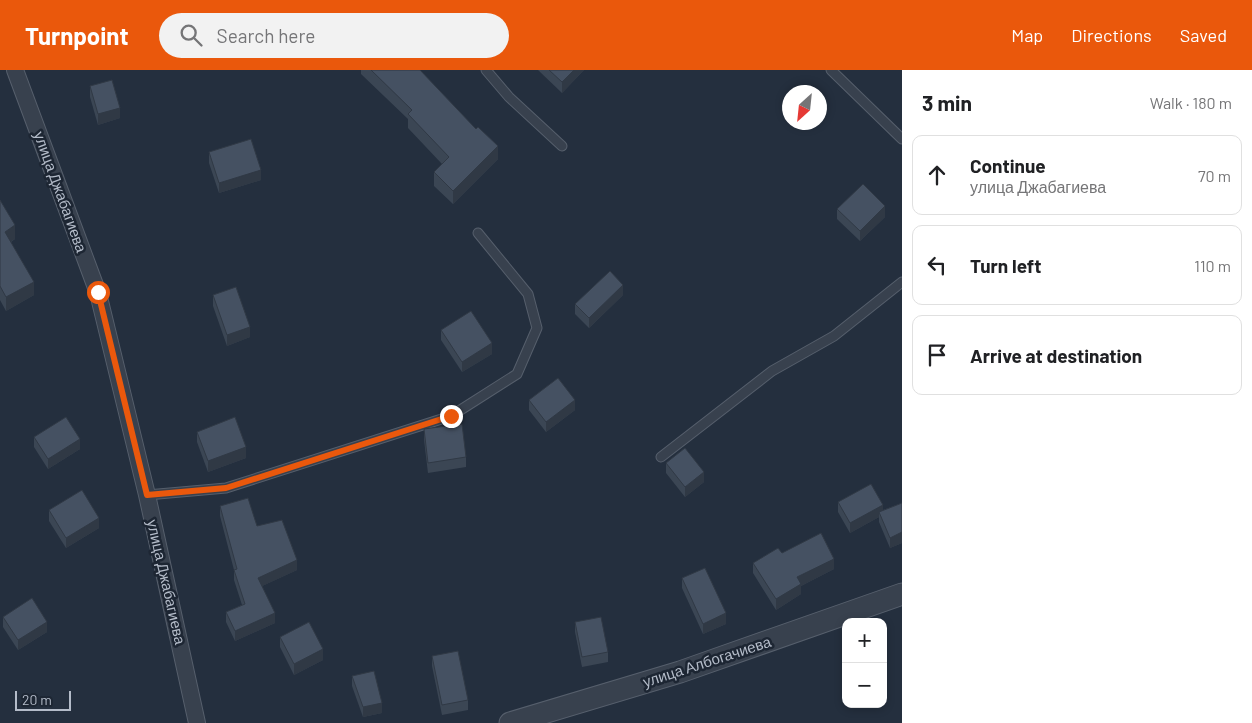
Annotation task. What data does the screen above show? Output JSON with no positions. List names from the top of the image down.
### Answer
{
  "streets": {
    "street": ["улица Джабагиева", "улица Албогачиева"]
  },
  "scale_bar": "20 m",
  "north": "bottom left",
  "page": {
    "header": "Turnpoint",
    "search": "Search here",
    "nav": ["Map", "Directions", "Saved"],
    "heading": ["3 min", "Walk · 180 m"],
    "list": [
      ["Continue", "улица Джабагиева", "70 m"],
      ["Turn left", "110 m"],
      "Arrive at destination"
    ],
    "map_buttons": ["+", "−"],
    "scale": "20 m"
  }
}
